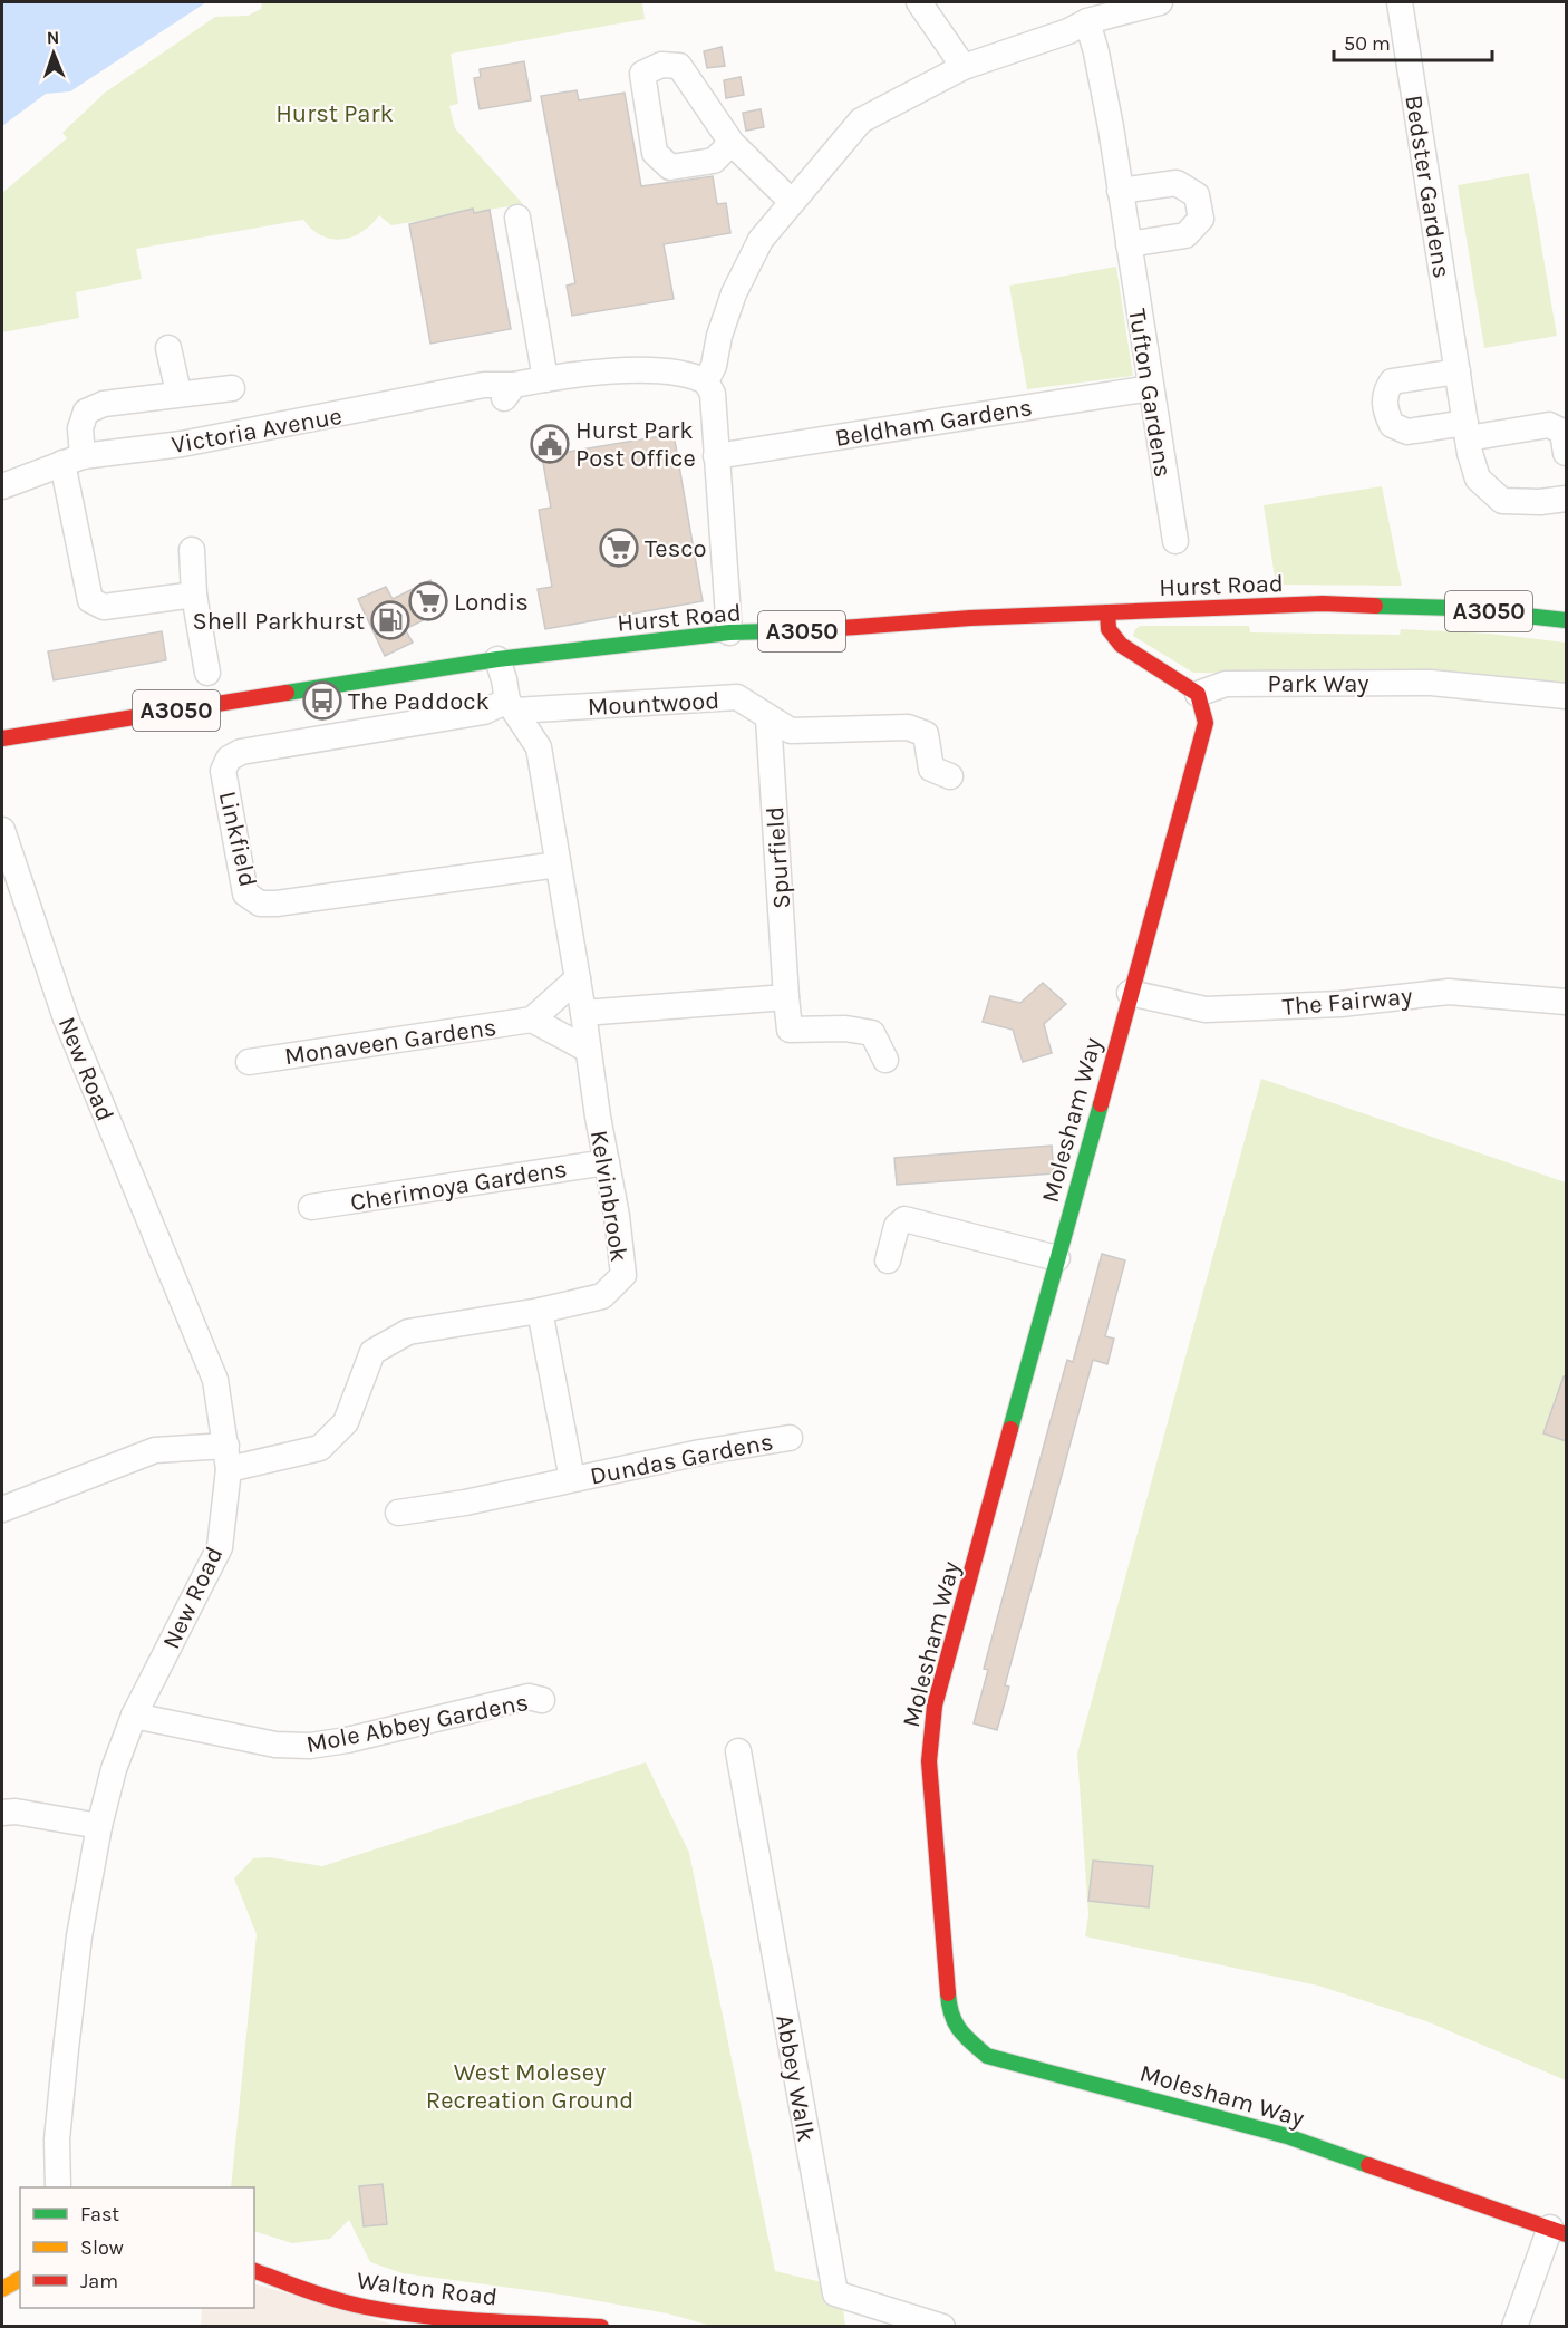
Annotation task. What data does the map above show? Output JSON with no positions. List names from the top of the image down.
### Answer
{
  "streets": {
    "street": [
      "Bedster Gardens",
      "Tufton Gardens",
      "Beldham Gardens",
      "Victoria Avenue",
      "Hurst Road",
      "A3050",
      "Park Way",
      "Mountwood",
      "Linkfield",
      "Spurfield",
      "The Fairway",
      "Monaveen Gardens",
      "New Road",
      "Molesham Way",
      "Cherimoya Gardens",
      "Kelvinbrook",
      "Dundas Gardens",
      "Mole Abbey Gardens",
      "Abbey Walk",
      "Walton Road"
    ]
  },
  "crossings": [
    ["Tufton Gardens", "Beldham Gardens"],
    ["Hurst Road", "Kelvinbrook"],
    ["Park Way", "Molesham Way"],
    ["Mountwood", "Linkfield"],
    ["Mountwood", "Spurfield"],
    ["Mountwood", "Kelvinbrook"],
    ["Linkfield", "Kelvinbrook"],
    ["The Fairway", "Molesham Way"],
    ["Monaveen Gardens", "Kelvinbrook"],
    ["New Road", "Kelvinbrook"],
    ["New Road", "Mole Abbey Gardens"],
    ["Cherimoya Gardens", "Kelvinbrook"],
    ["Kelvinbrook", "Dundas Gardens"]
  ],
  "parks": ["Hurst Park", "West Molesey Recreation Ground"],
  "places": {
    "public building": ["Hurst Park Post Office"],
    "supermarket": ["Tesco", "Londis"],
    "fuel station": ["Shell Parkhurst"],
    "bus stop": ["The Paddock"]
  },
  "legend": ["Fast", "Slow", "Jam"],
  "scale_bar": "50 m",
  "north": "top"
}
